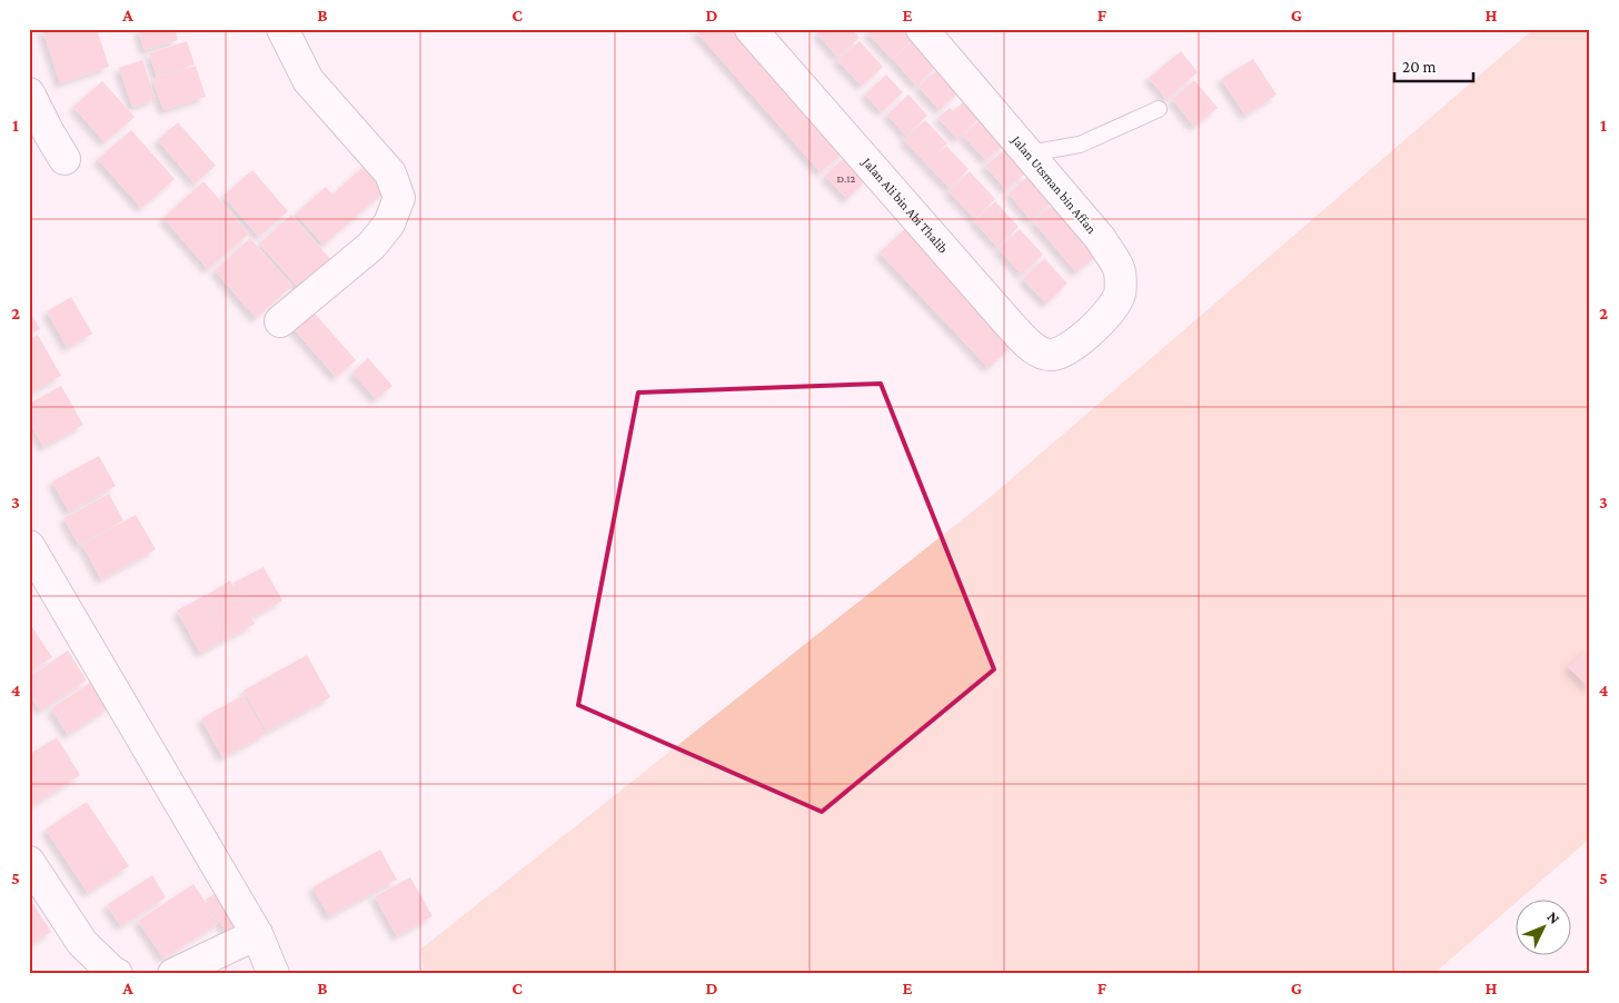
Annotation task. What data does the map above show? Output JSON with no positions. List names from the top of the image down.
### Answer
{
  "streets": {
    "street": ["Jalan Utsman bin Affan", "Jalan Ali bin Abi Thalib"]
  },
  "crossings": [
    ["Jalan Utsman bin Affan", "Jalan Ali bin Abi Thalib"]
  ],
  "house_numbers": ["D.12"],
  "scale_bar": "20 m",
  "north": "top right",
  "grid": {
    "columns": [
      "A",
      "B",
      "C",
      "D",
      "E",
      "F",
      "G",
      "H"
    ],
    "rows": [
      "1",
      "2",
      "3",
      "4",
      "5"
    ]
  }
}
